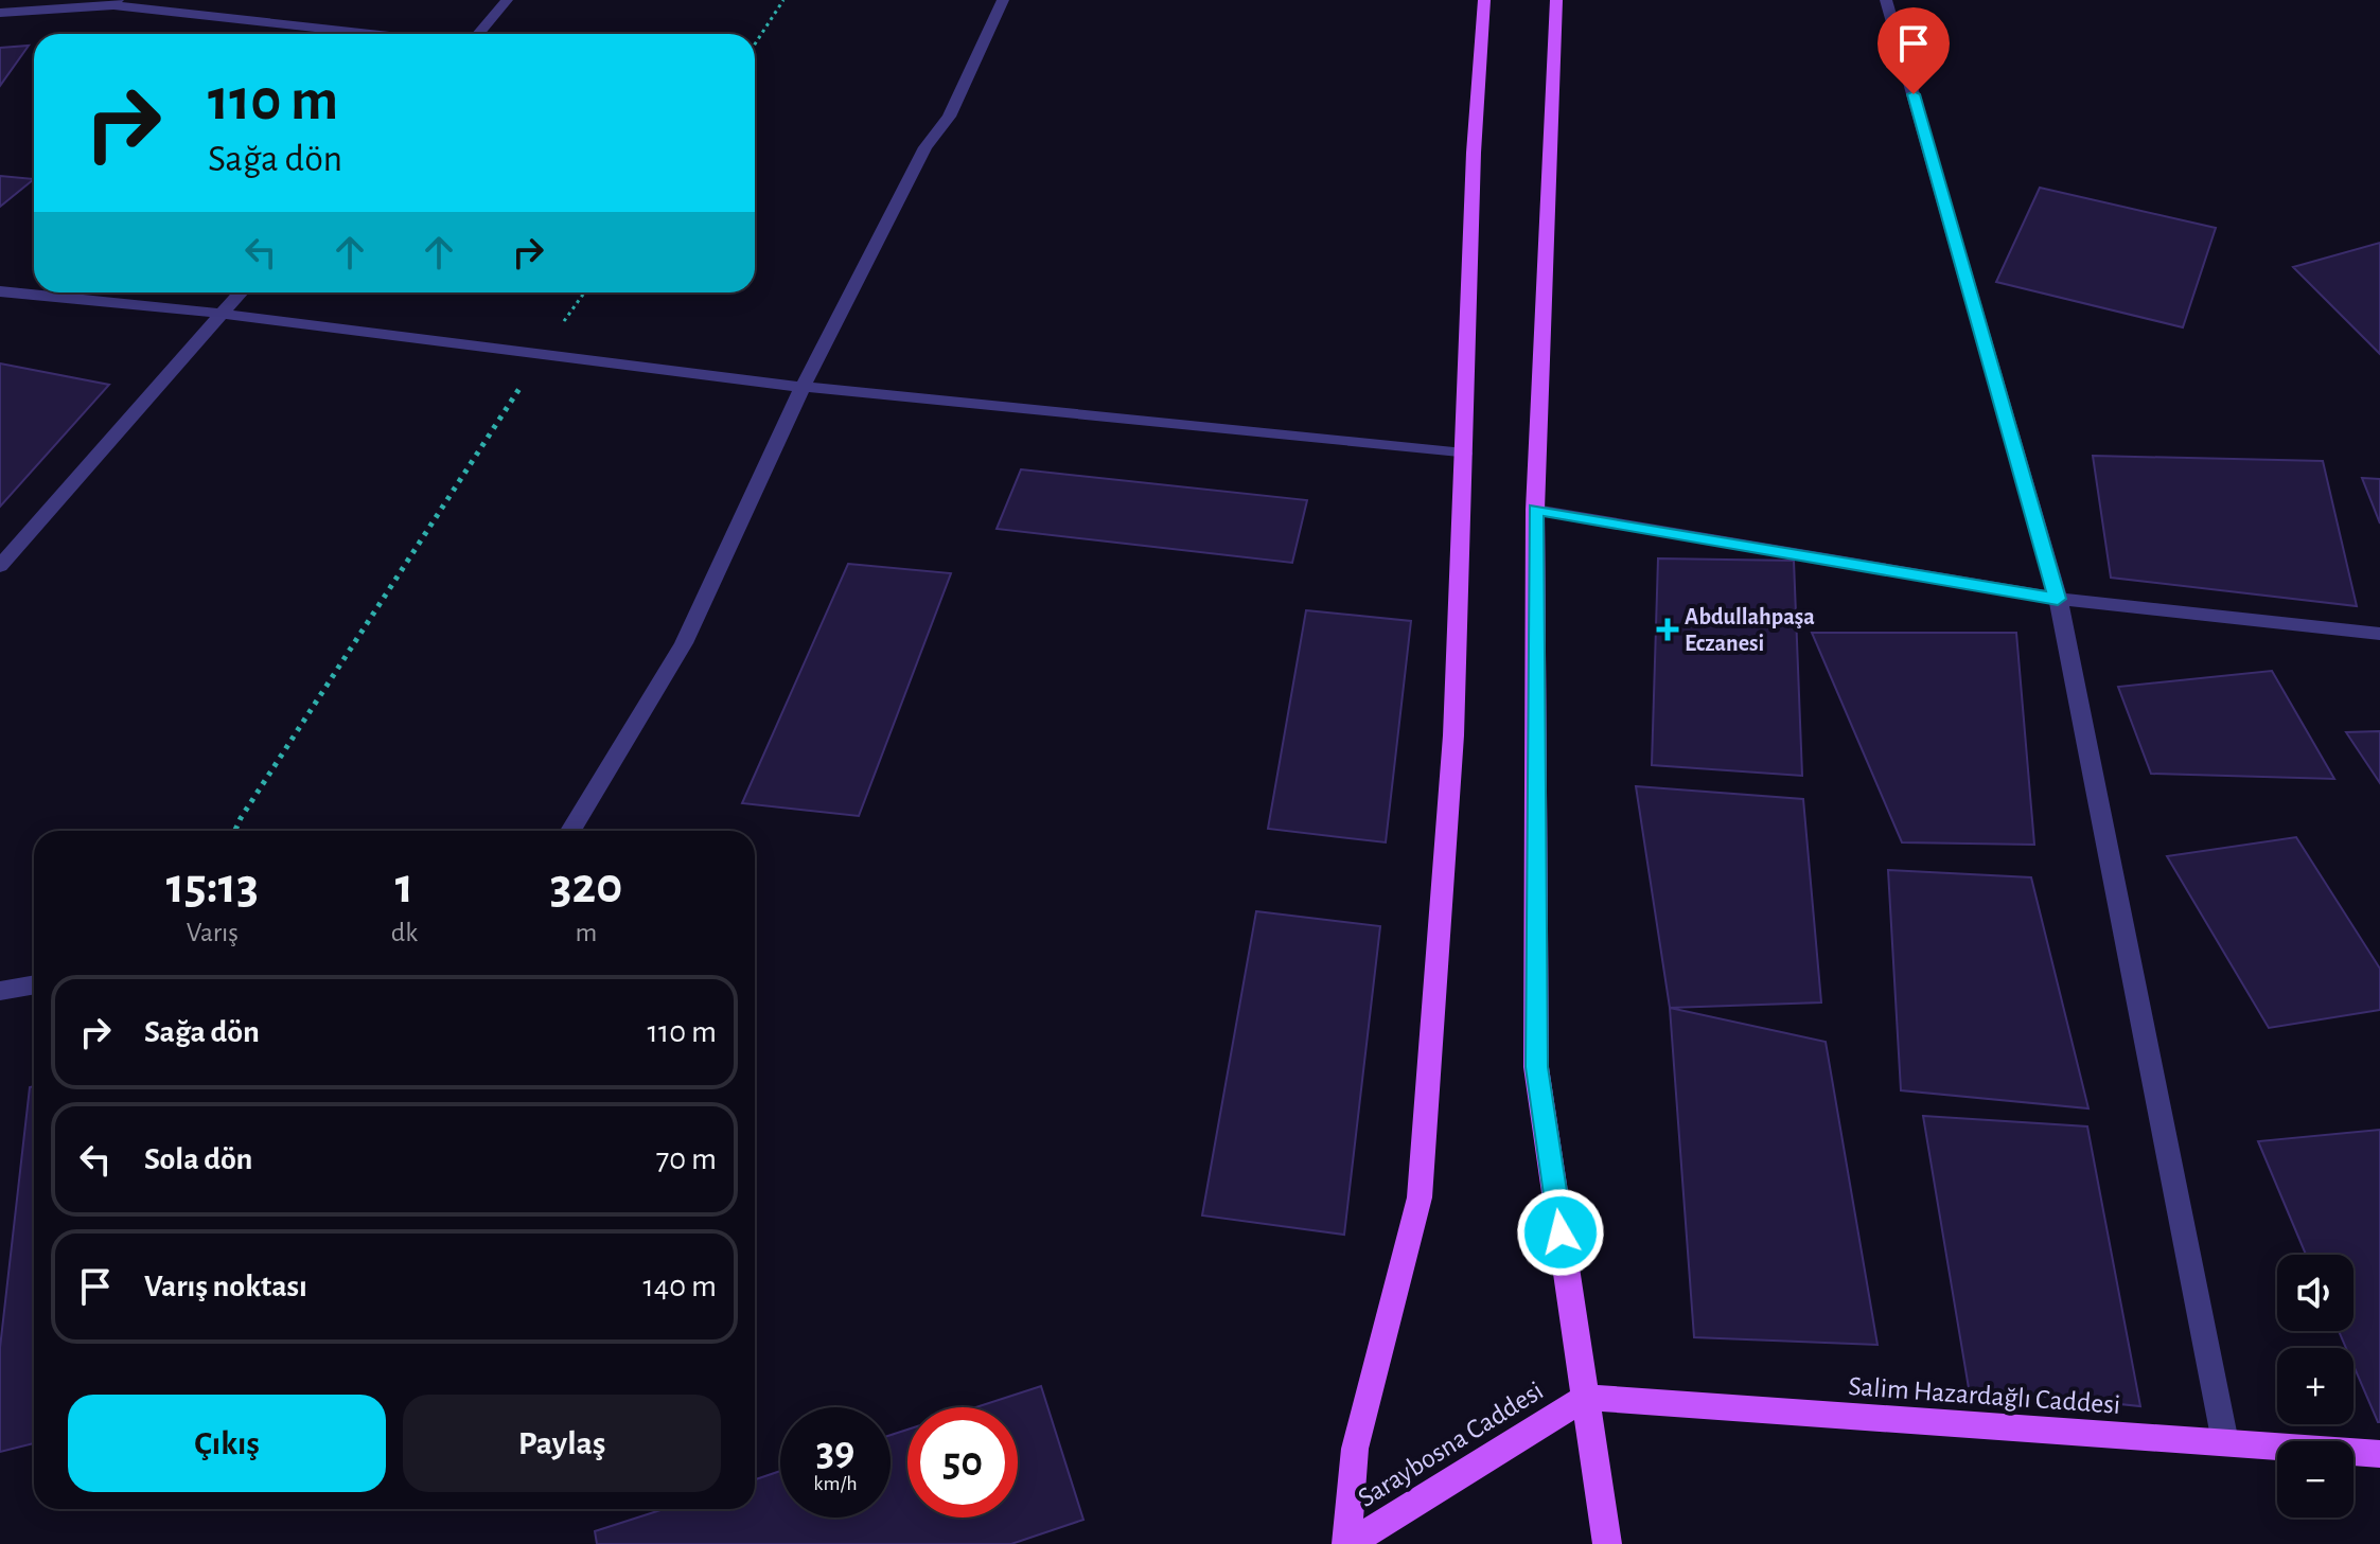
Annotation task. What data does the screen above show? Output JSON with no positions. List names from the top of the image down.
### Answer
{
  "streets": {
    "main road": ["Salim Hazardağlı Caddesi", "Saraybosna Caddesi"]
  },
  "crossings": [
    ["Salim Hazardağlı Caddesi", "Saraybosna Caddesi"]
  ],
  "places": {
    "health": ["Abdullahpaşa Eczanesi"]
  },
  "page": {
    "turn": ["110 m", "Sağa dön"],
    "eta": [
      "15:13",
      "Varış",
      "1",
      "dk",
      "320",
      "m"
    ],
    "list": [
      {
        "name": "Sağa dön",
        "value": "110 m"
      },
      {
        "name": "Sola dön",
        "value": "70 m"
      },
      {
        "name": "Varış noktası",
        "value": "140 m"
      }
    ],
    "map_buttons": ["+", "−"],
    "buttons": ["Çıkış", "Paylaş"],
    "speed": "39 km/h",
    "limit": "50"
  }
}
